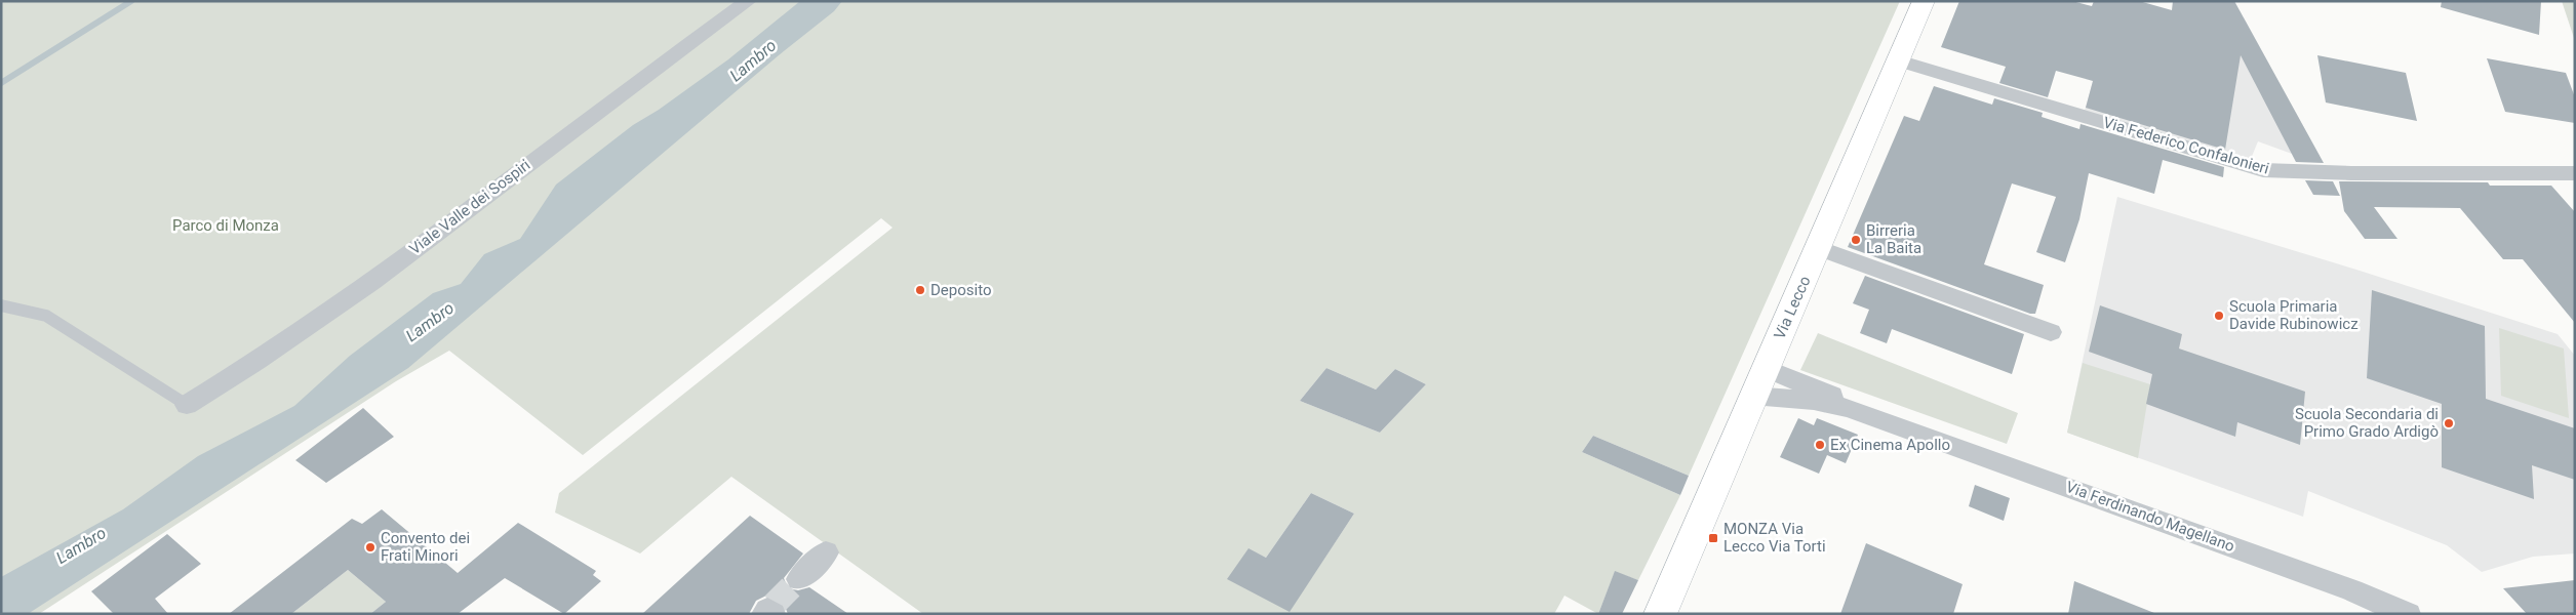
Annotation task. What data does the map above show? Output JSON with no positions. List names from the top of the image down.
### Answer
{
  "streets": {
    "main road": ["Via Lecco"],
    "street": ["Via Federico Confalonieri", "Viale Valle dei Sospiri", "Via Ferdinando Magellano"]
  },
  "crossings": [
    ["Via Federico Confalonieri", "Via Lecco"],
    ["Via Lecco", "Via Ferdinando Magellano"]
  ],
  "water": ["Lambro"],
  "parks": ["Parco di Monza"],
  "places": {
    "other": [
      "Birreria La Baita",
      "Deposito",
      "Scuola Primaria Davide Rubinowicz",
      "Scuola Secondaria di Primo Grado Ardigò",
      "Ex Cinema Apollo",
      "Convento dei Frati Minori"
    ],
    "transit": ["MONZA Via Lecco Via Torti"]
  }
}
